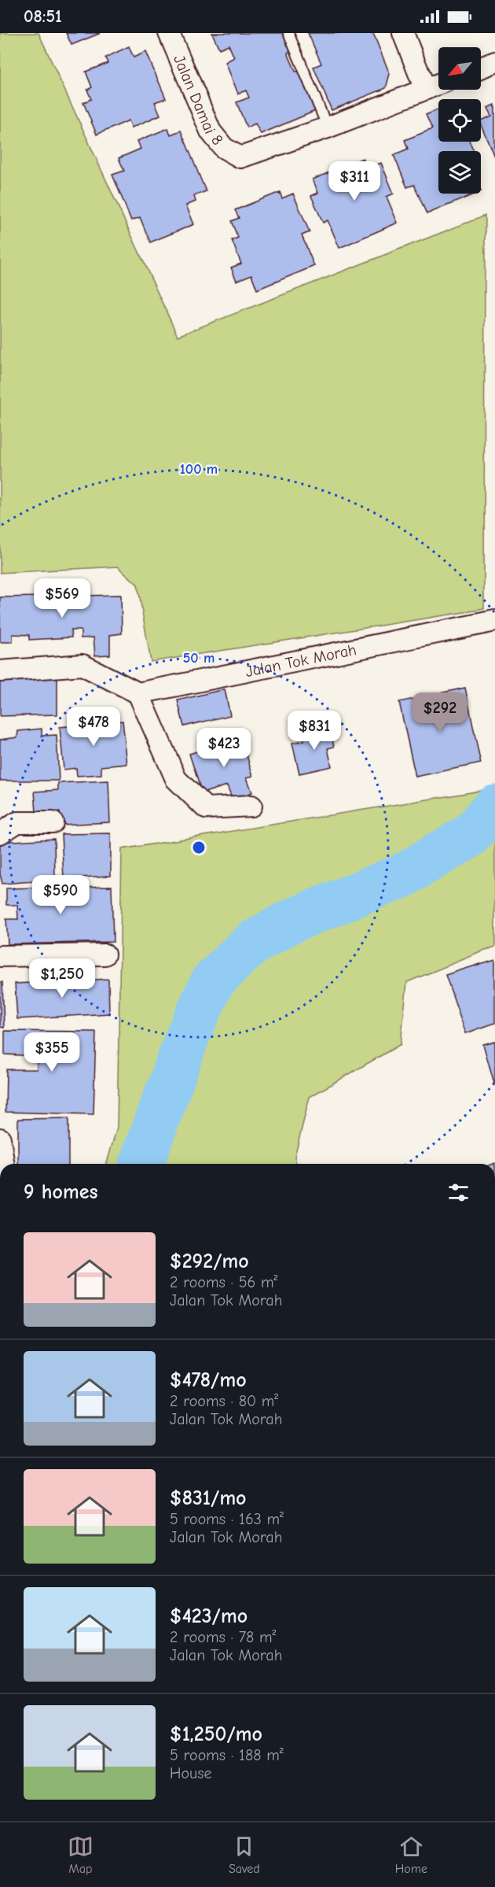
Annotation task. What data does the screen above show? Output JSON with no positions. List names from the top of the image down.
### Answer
{
  "streets": {
    "street": ["Jalan Damai 8", "Jalan Tok Morah"]
  },
  "north": "bottom left",
  "page": {
    "status": "08:51",
    "price": [
      "$311",
      "$569",
      "$292",
      "$478",
      "$831",
      "$423",
      "$590",
      "$1,250",
      "$355"
    ],
    "heading": "9 homes",
    "list": [
      {
        "name": "$292/mo",
        "note": "2 rooms · 56 m² · Jalan Tok Morah"
      },
      {
        "name": "$478/mo",
        "note": "2 rooms · 80 m² · Jalan Tok Morah"
      },
      {
        "name": "$831/mo",
        "note": "5 rooms · 163 m² · Jalan Tok Morah"
      },
      {
        "name": "$423/mo",
        "note": "2 rooms · 78 m² · Jalan Tok Morah"
      },
      {
        "name": "$1,250/mo",
        "note": "5 rooms · 188 m² · House"
      }
    ],
    "tabs": ["Map", "Saved", "Home"]
  },
  "rings": ["100 m", "50 m"]
}
